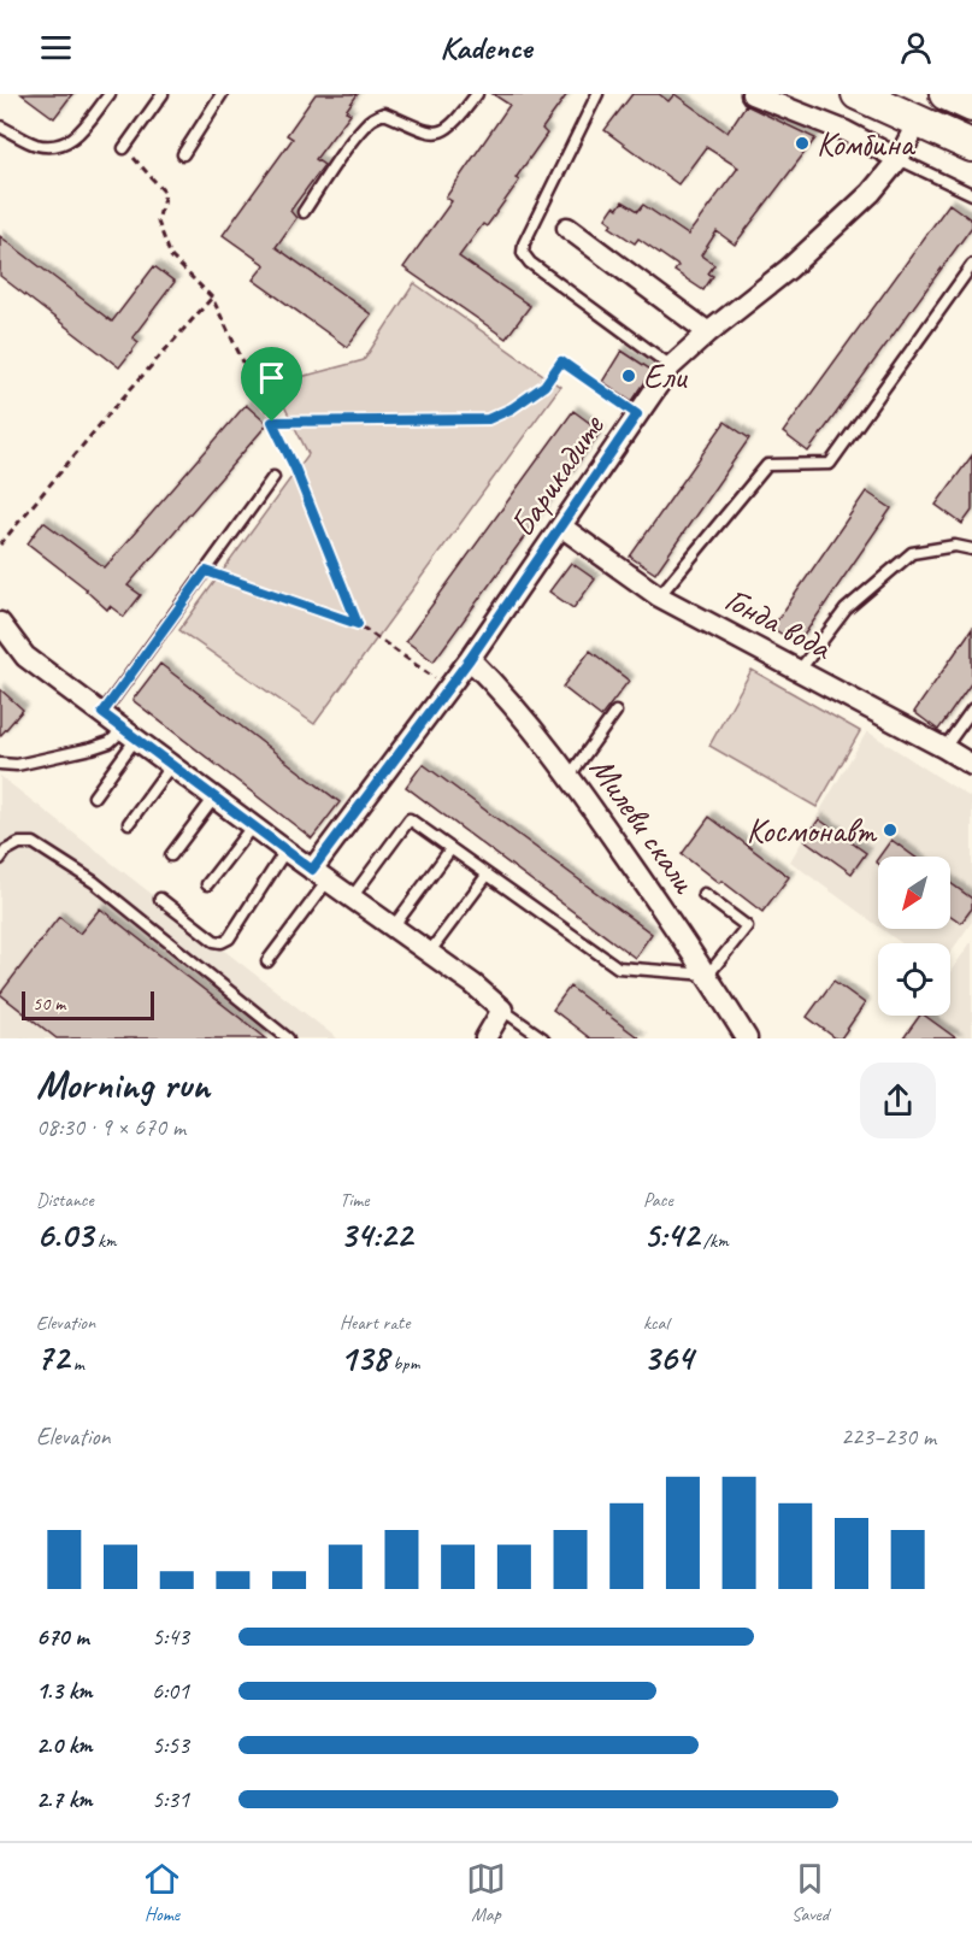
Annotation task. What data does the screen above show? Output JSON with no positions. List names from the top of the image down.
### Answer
{
  "streets": {
    "street": ["Барикадите", "Гонда вода", "Милеви скали"]
  },
  "crossings": [
    ["Барикадите", "Гонда вода"],
    ["Барикадите", "Милеви скали"]
  ],
  "places": ["Комбина", "Ели", "Космонавт"],
  "scale_bar": "50 m",
  "north": "bottom left",
  "page": {
    "header": "Kadence",
    "scale": "50 m",
    "heading": ["Morning run", "08:30 · 9 × 670 m"],
    "stats": [
      ["Distance", "6.03 km"],
      ["Time", "34:22"],
      ["Pace", "5:42 /km"],
      ["Elevation", "72 m"],
      ["Heart rate", "138 bpm"],
      ["kcal", "364"]
    ],
    "chart": ["Elevation", "223–230 m"],
    "list": [
      {
        "name": "670 m",
        "note": "5:43"
      },
      {
        "name": "1.3 km",
        "note": "6:01"
      },
      {
        "name": "2.0 km",
        "note": "5:53"
      },
      {
        "name": "2.7 km",
        "note": "5:31"
      }
    ],
    "tabs": ["Home", "Map", "Saved"]
  }
}
